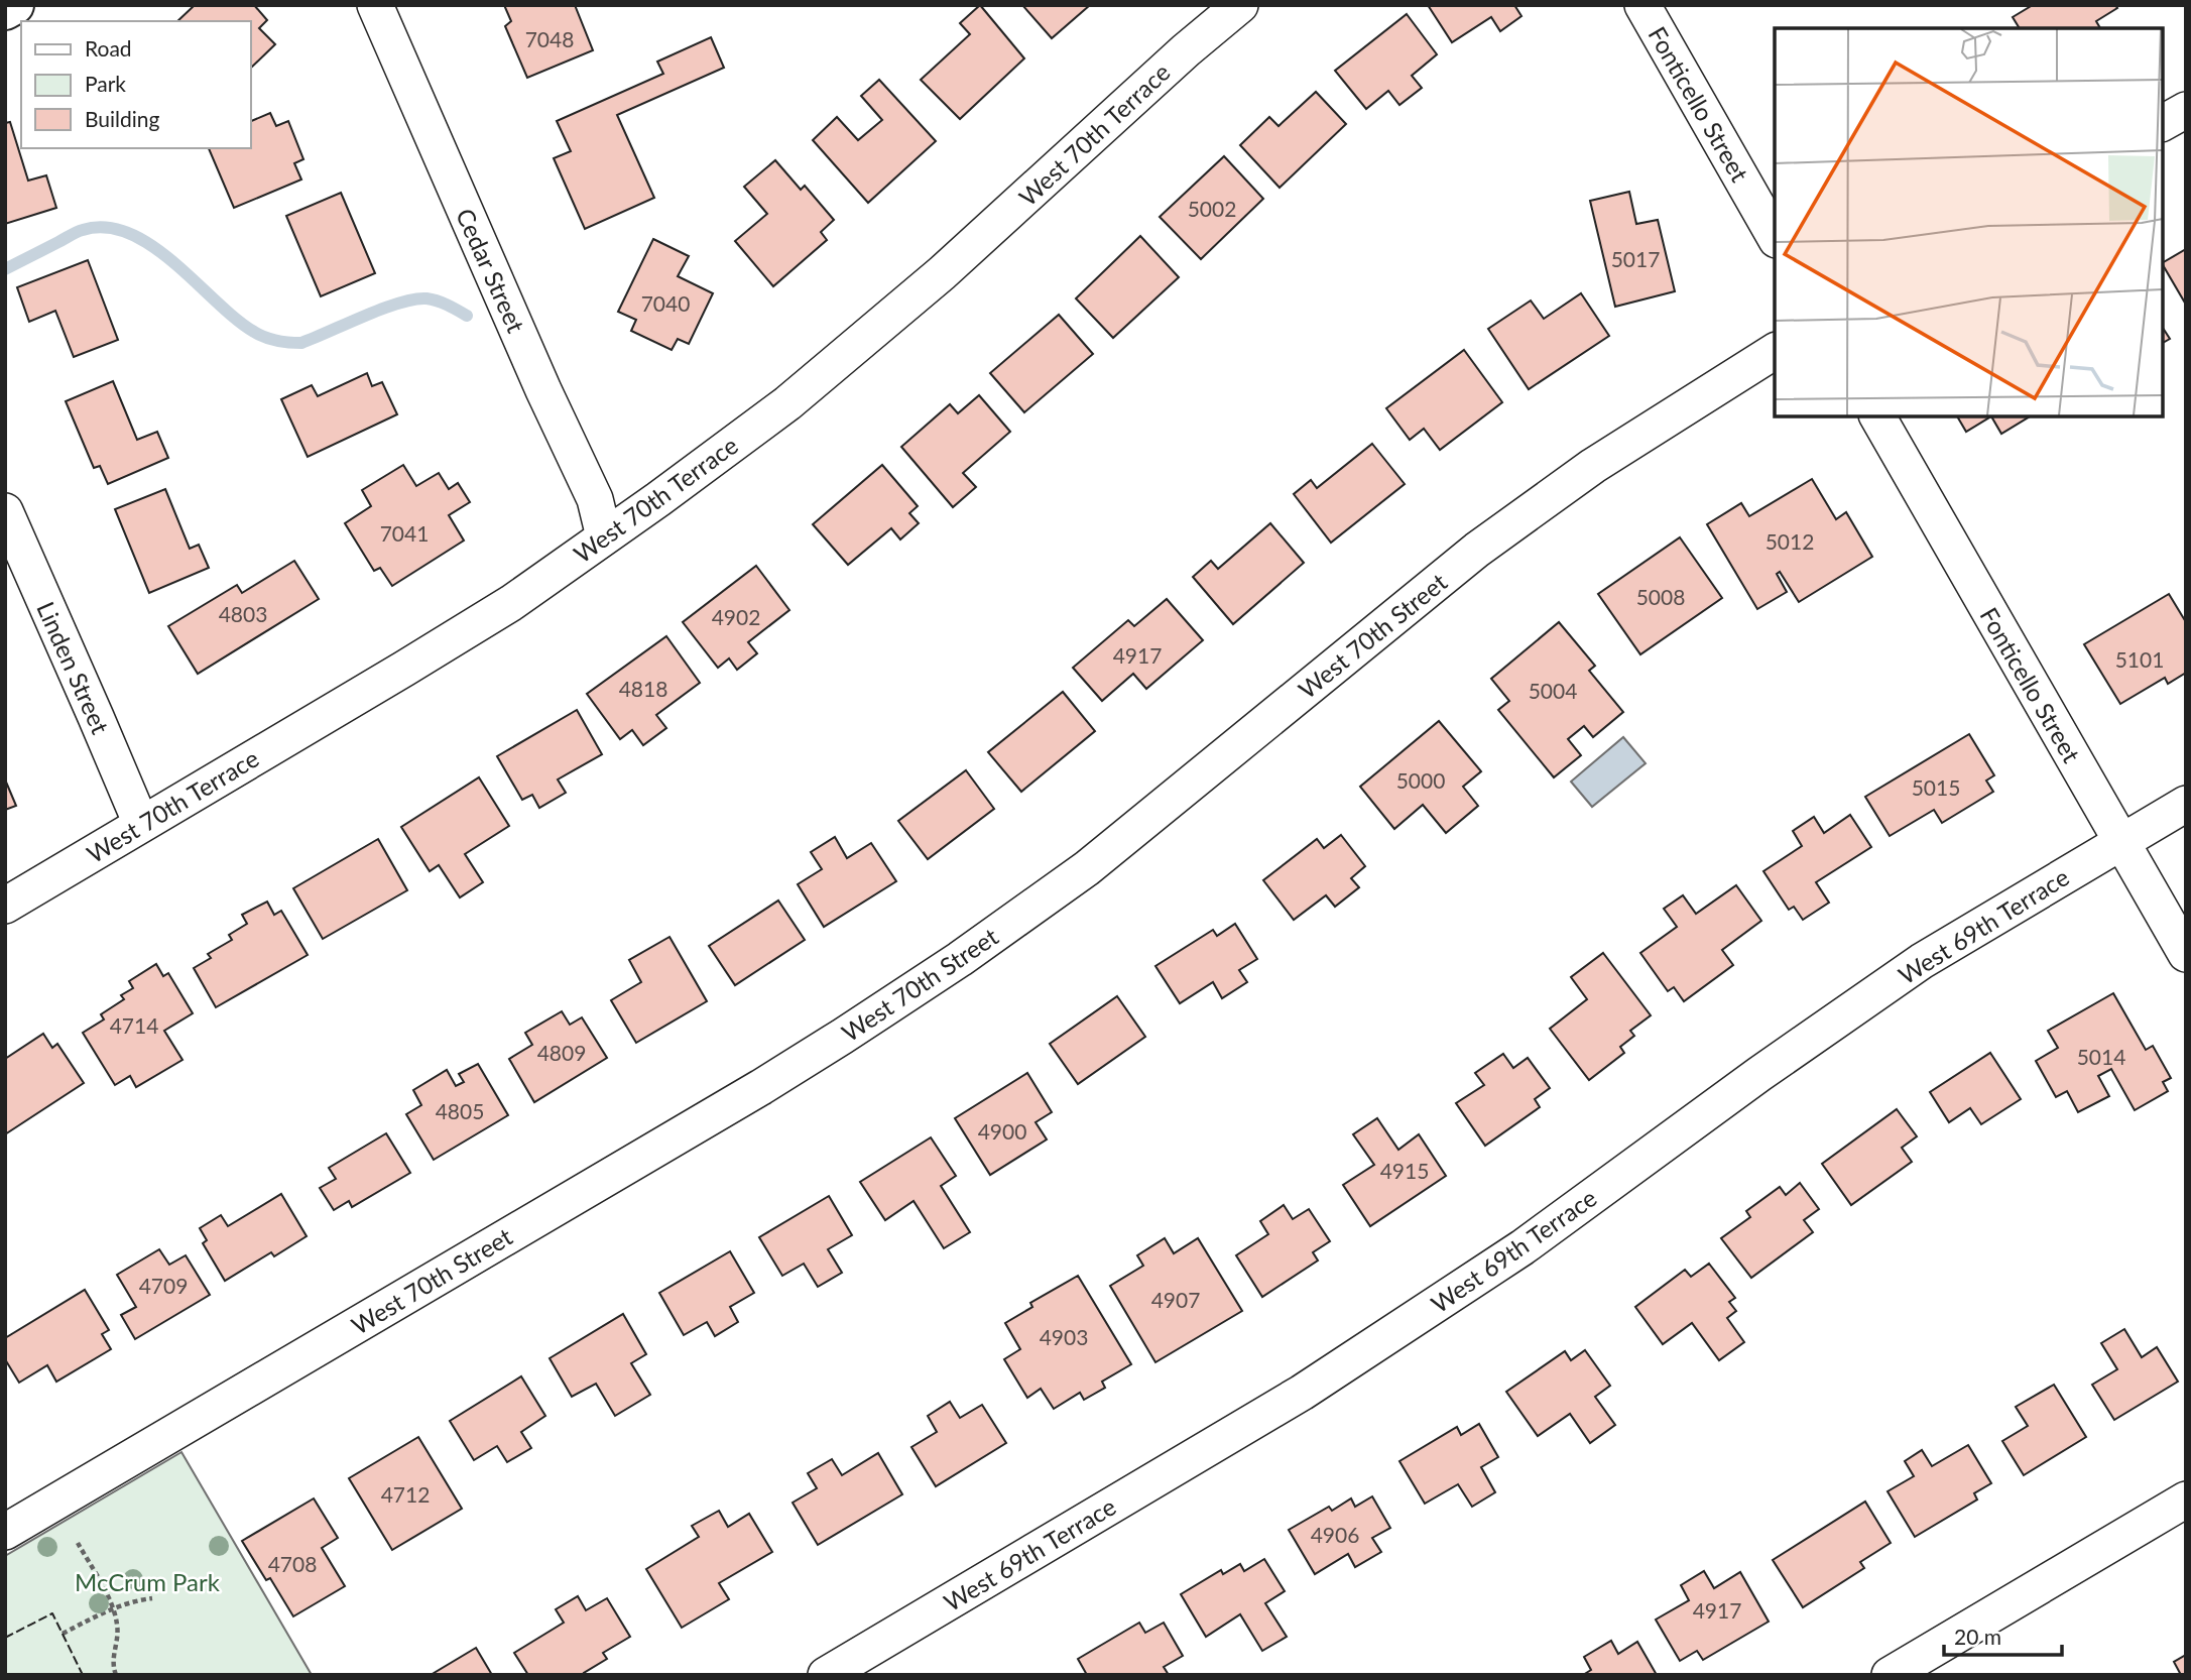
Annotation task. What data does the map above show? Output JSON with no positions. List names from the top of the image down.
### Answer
{
  "streets": {
    "street": [
      "Fonticello Street",
      "West 70th Terrace",
      "Cedar Street",
      "West 70th Street",
      "Linden Street",
      "West 69th Terrace"
    ]
  },
  "crossings": [
    ["Fonticello Street", "West 69th Terrace"],
    ["West 70th Terrace", "Cedar Street"],
    ["West 70th Terrace", "Linden Street"]
  ],
  "parks": ["McCrum Park"],
  "house_numbers": [
    "7048",
    "5002",
    "5017",
    "7040",
    "7041",
    "5012",
    "5008",
    "4803",
    "4902",
    "4917",
    "5101",
    "4818",
    "5004",
    "5000",
    "5015",
    "4714",
    "4809",
    "5014",
    "4805",
    "4900",
    "4915",
    "4709",
    "4907",
    "4903",
    "4712",
    "4906",
    "4708",
    "4917"
  ],
  "legend": ["Road", "Park", "Building"],
  "scale_bar": "20 m"
}
